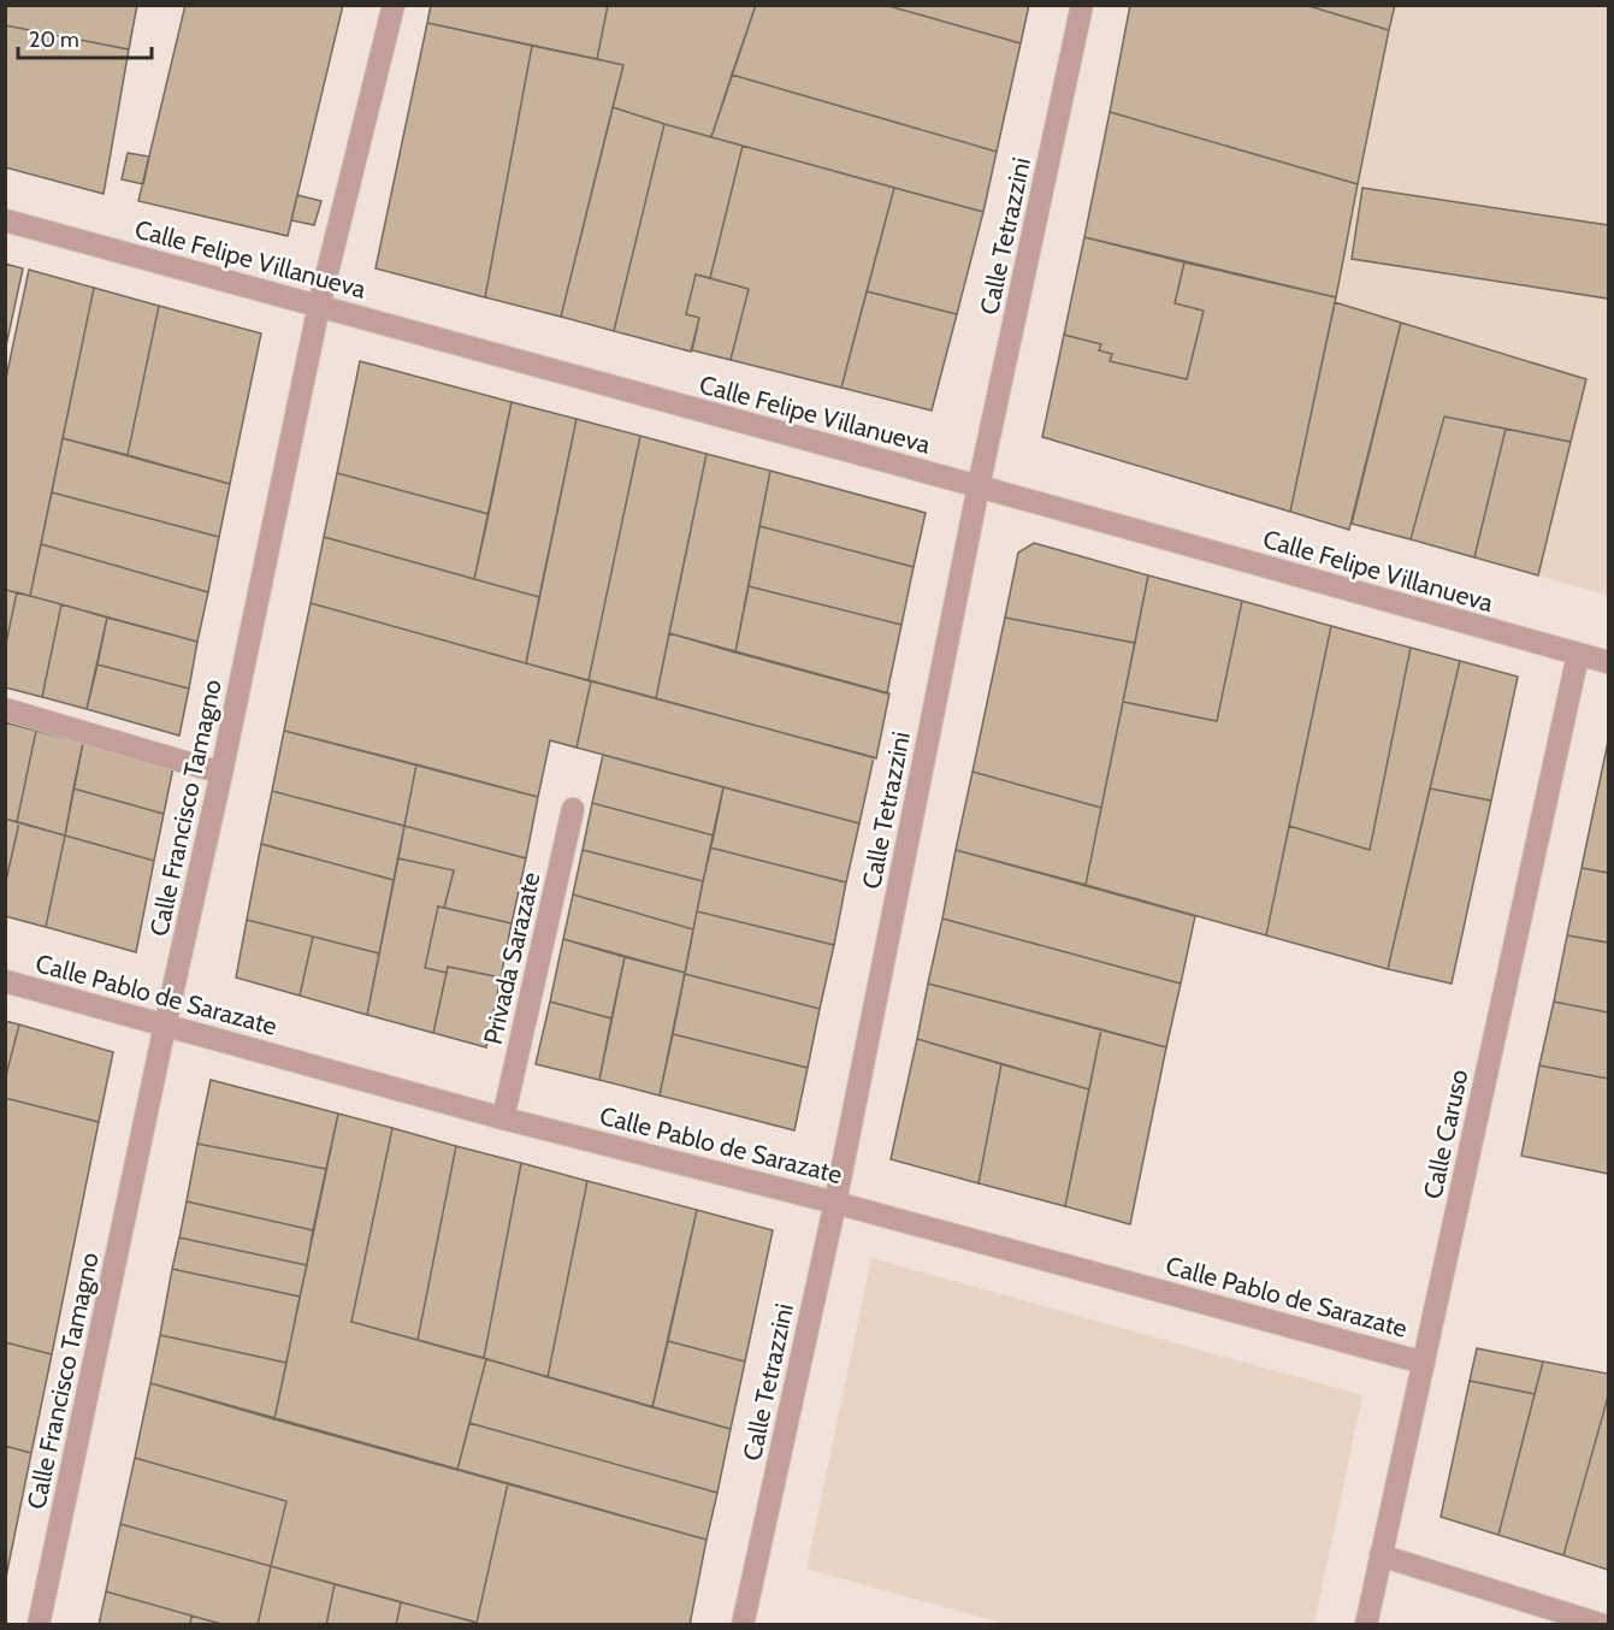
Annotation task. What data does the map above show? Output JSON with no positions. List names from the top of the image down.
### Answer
{
  "streets": {
    "street": [
      "Calle Tetrazzini",
      "Calle Felipe Villanueva",
      "Calle Francisco Tamagno",
      "Privada Sarazate",
      "Calle Pablo de Sarazate",
      "Calle Caruso"
    ]
  },
  "crossings": [
    ["Calle Tetrazzini", "Calle Felipe Villanueva"],
    ["Calle Tetrazzini", "Calle Pablo de Sarazate"],
    ["Calle Felipe Villanueva", "Calle Francisco Tamagno"],
    ["Calle Felipe Villanueva", "Calle Caruso"],
    ["Calle Francisco Tamagno", "Calle Pablo de Sarazate"],
    ["Privada Sarazate", "Calle Pablo de Sarazate"],
    ["Calle Pablo de Sarazate", "Calle Caruso"]
  ],
  "scale_bar": "20 m"
}
